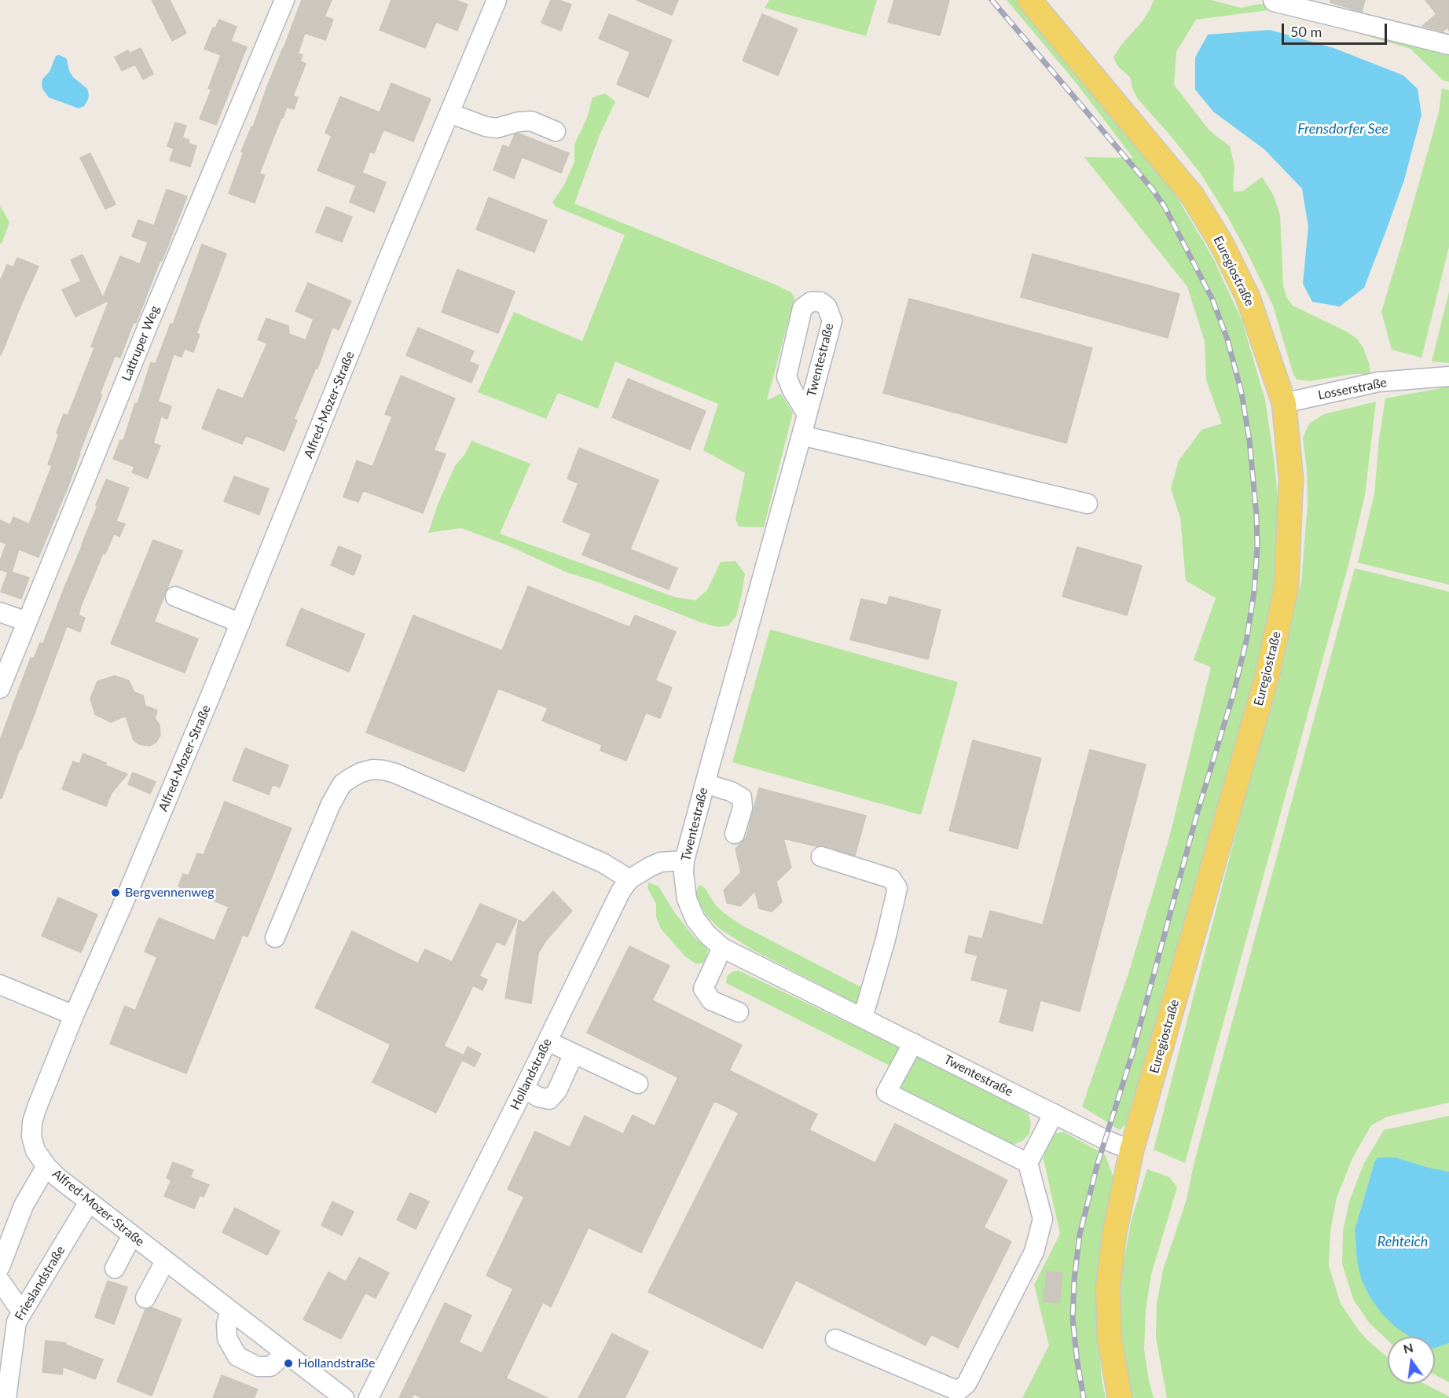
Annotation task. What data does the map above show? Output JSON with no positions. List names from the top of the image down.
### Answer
{
  "streets": {
    "main road": ["Euregiostraße"],
    "street": [
      "Lattruper Weg",
      "Twentestraße",
      "Losserstraße",
      "Alfred-Mozer-Straße",
      "Hollandstraße",
      "Frieslandstraße"
    ]
  },
  "crossings": [
    ["Euregiostraße", "Twentestraße"],
    ["Euregiostraße", "Losserstraße"],
    ["Twentestraße", "Hollandstraße"],
    ["Alfred-Mozer-Straße", "Frieslandstraße"]
  ],
  "water": ["Frensdorfer See", "Rehteich"],
  "places": ["Bergvennenweg", "Hollandstraße"],
  "scale_bar": "50 m",
  "north": "top"
}
